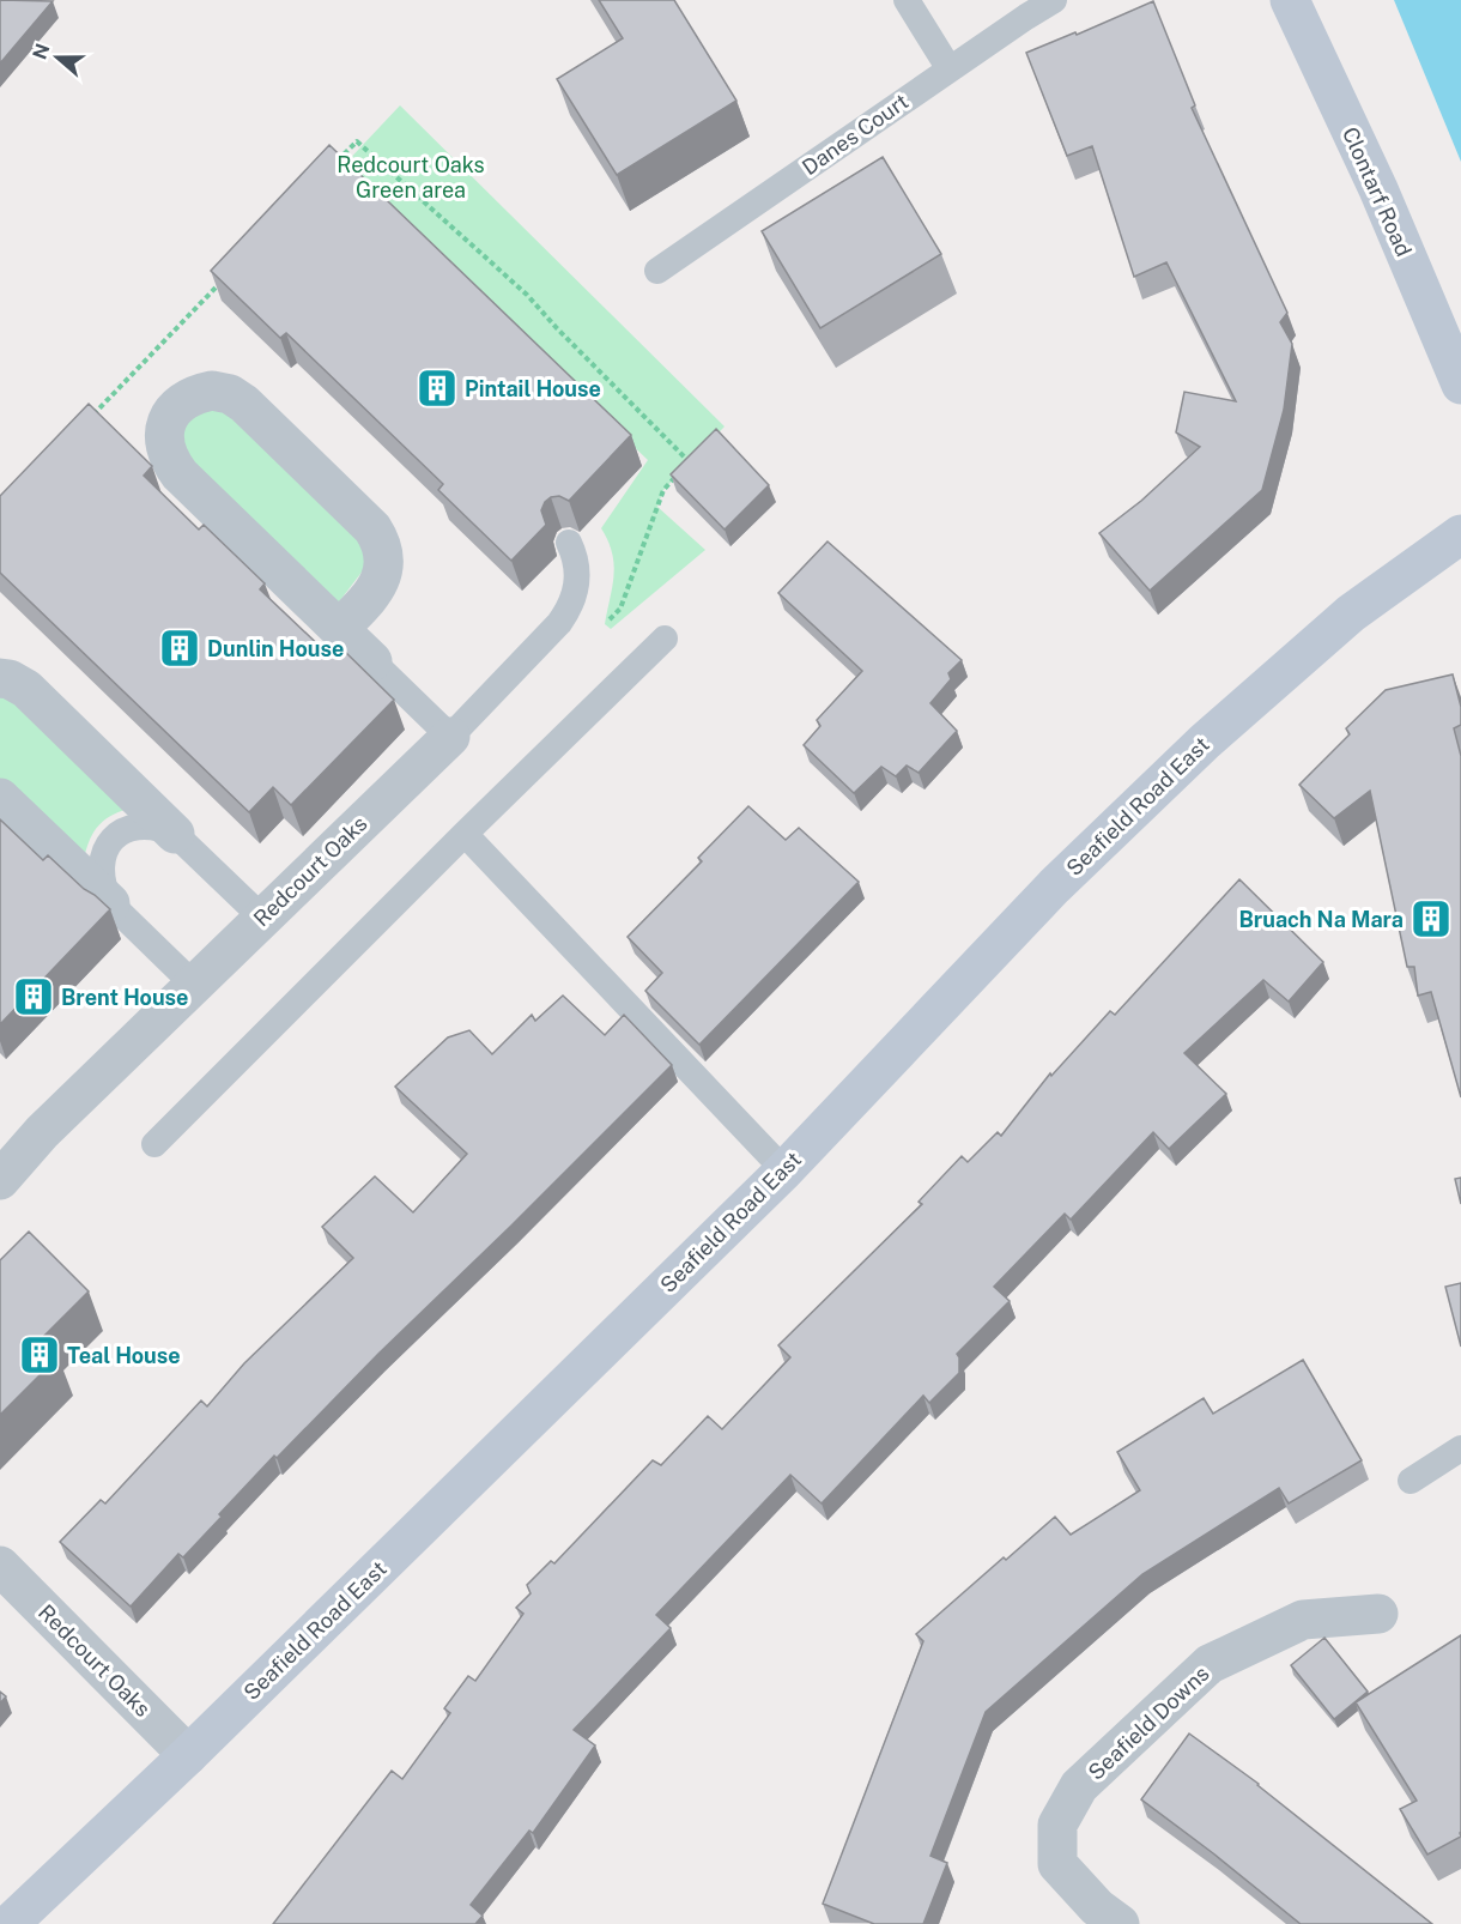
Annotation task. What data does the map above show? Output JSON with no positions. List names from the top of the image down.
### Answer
{
  "streets": {
    "street": [
      "Clontarf Road",
      "Seafield Road East",
      "Redcourt Oaks",
      "Seafield Downs"
    ],
    "lane": ["Danes Court"]
  },
  "crossings": [
    ["Seafield Road East", "Redcourt Oaks"]
  ],
  "parks": ["Redcourt Oaks Green area"],
  "places": {
    "building": [
      "Pintail House",
      "Dunlin House",
      "Bruach Na Mara",
      "Brent House",
      "Teal House"
    ]
  },
  "north": "left"
}
